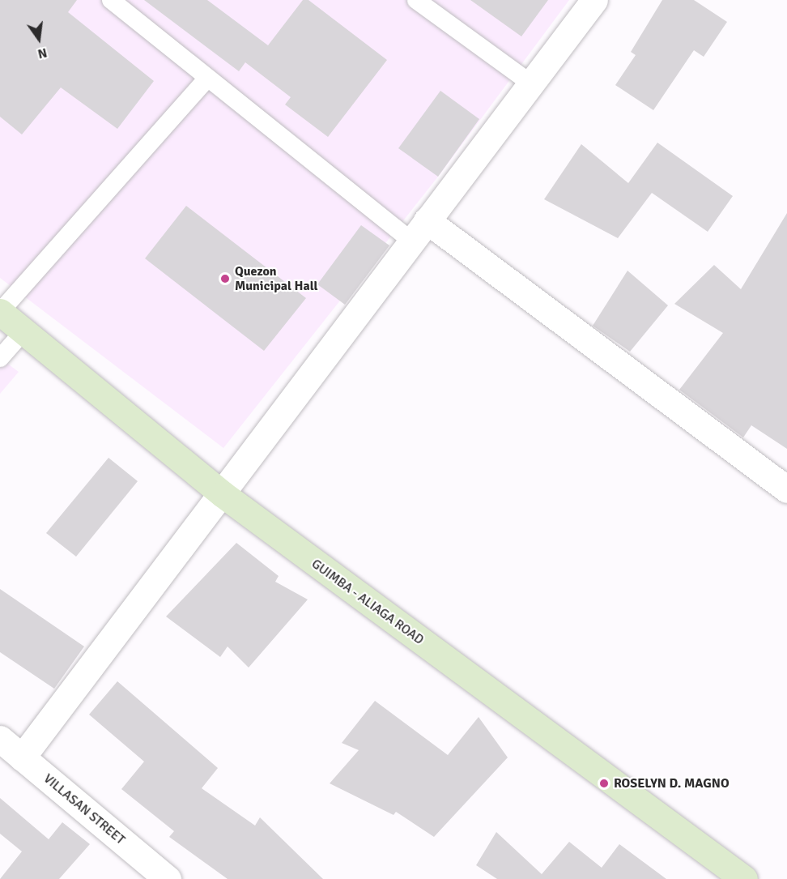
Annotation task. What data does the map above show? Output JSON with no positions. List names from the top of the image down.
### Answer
{
  "streets": {
    "main road": ["GUIMBA - ALIAGA ROAD"],
    "street": ["VILLASAN STREET"]
  },
  "places": ["Quezon Municipal Hall", "ROSELYN D. MAGNO"],
  "north": "bottom"
}
